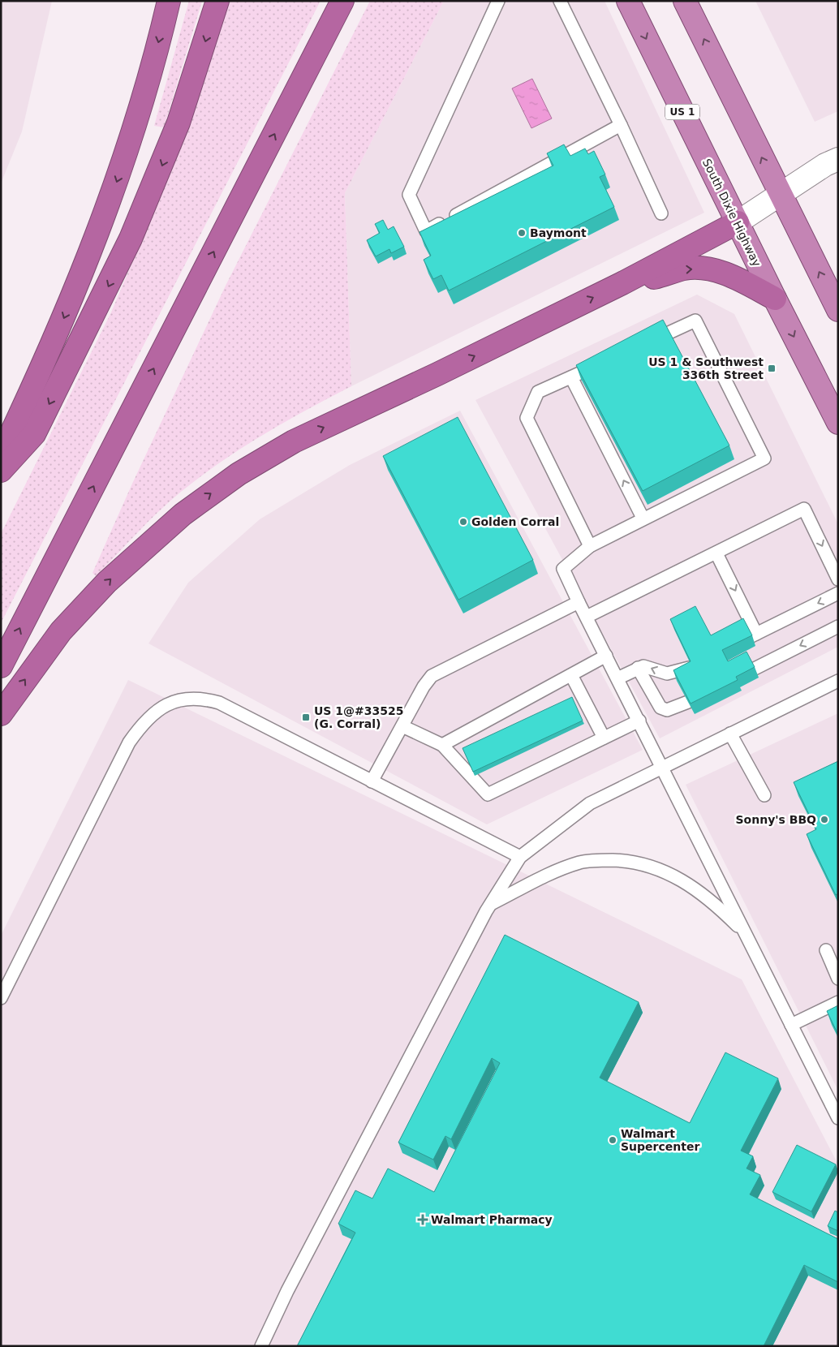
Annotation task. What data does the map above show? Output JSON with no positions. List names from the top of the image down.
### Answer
{
  "streets": {
    "highway": ["US 1", "South Dixie Highway"]
  },
  "places": {
    "other": [
      "Baymont",
      "Golden Corral",
      "Sonny's BBQ",
      "Walmart Supercenter"
    ],
    "transit": ["US 1 & Southwest 336th Street", "US 1@#33525 (G. Corral)"],
    "health": ["Walmart Pharmacy"]
  }
}
